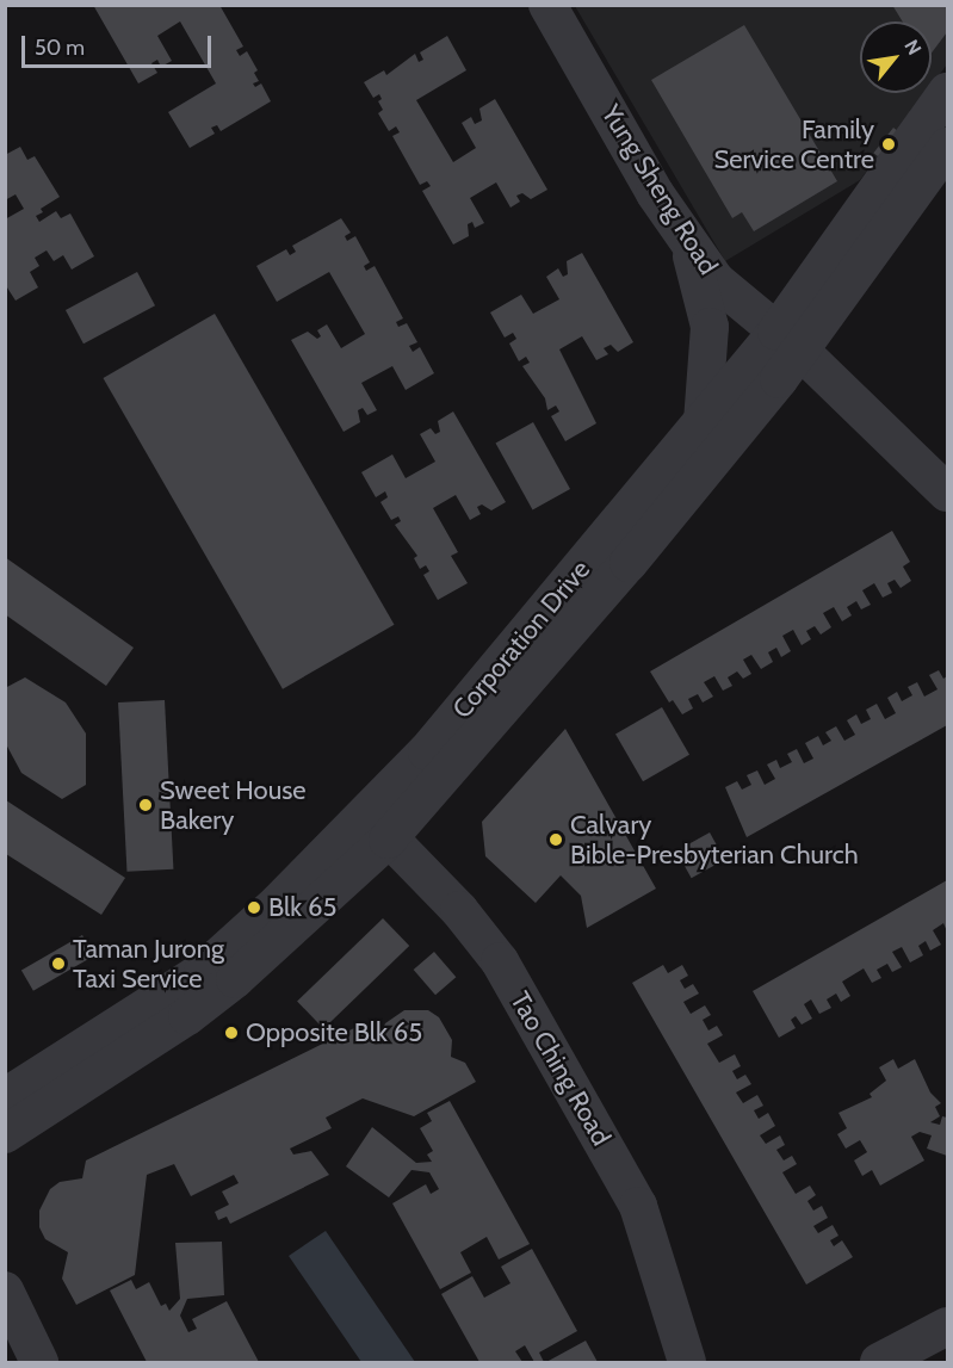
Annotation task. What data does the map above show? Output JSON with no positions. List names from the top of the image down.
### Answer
{
  "streets": {
    "street": ["Yung Sheng Road", "Corporation Drive", "Tao Ching Road"]
  },
  "crossings": [
    ["Yung Sheng Road", "Corporation Drive"],
    ["Corporation Drive", "Tao Ching Road"]
  ],
  "places": [
    "Family Service Centre",
    "Sweet House Bakery",
    "Calvary Bible-Presbyterian Church",
    "Blk 65",
    "Taman Jurong Taxi Service",
    "Opposite Blk 65"
  ],
  "scale_bar": "50 m",
  "north": "top right"
}
